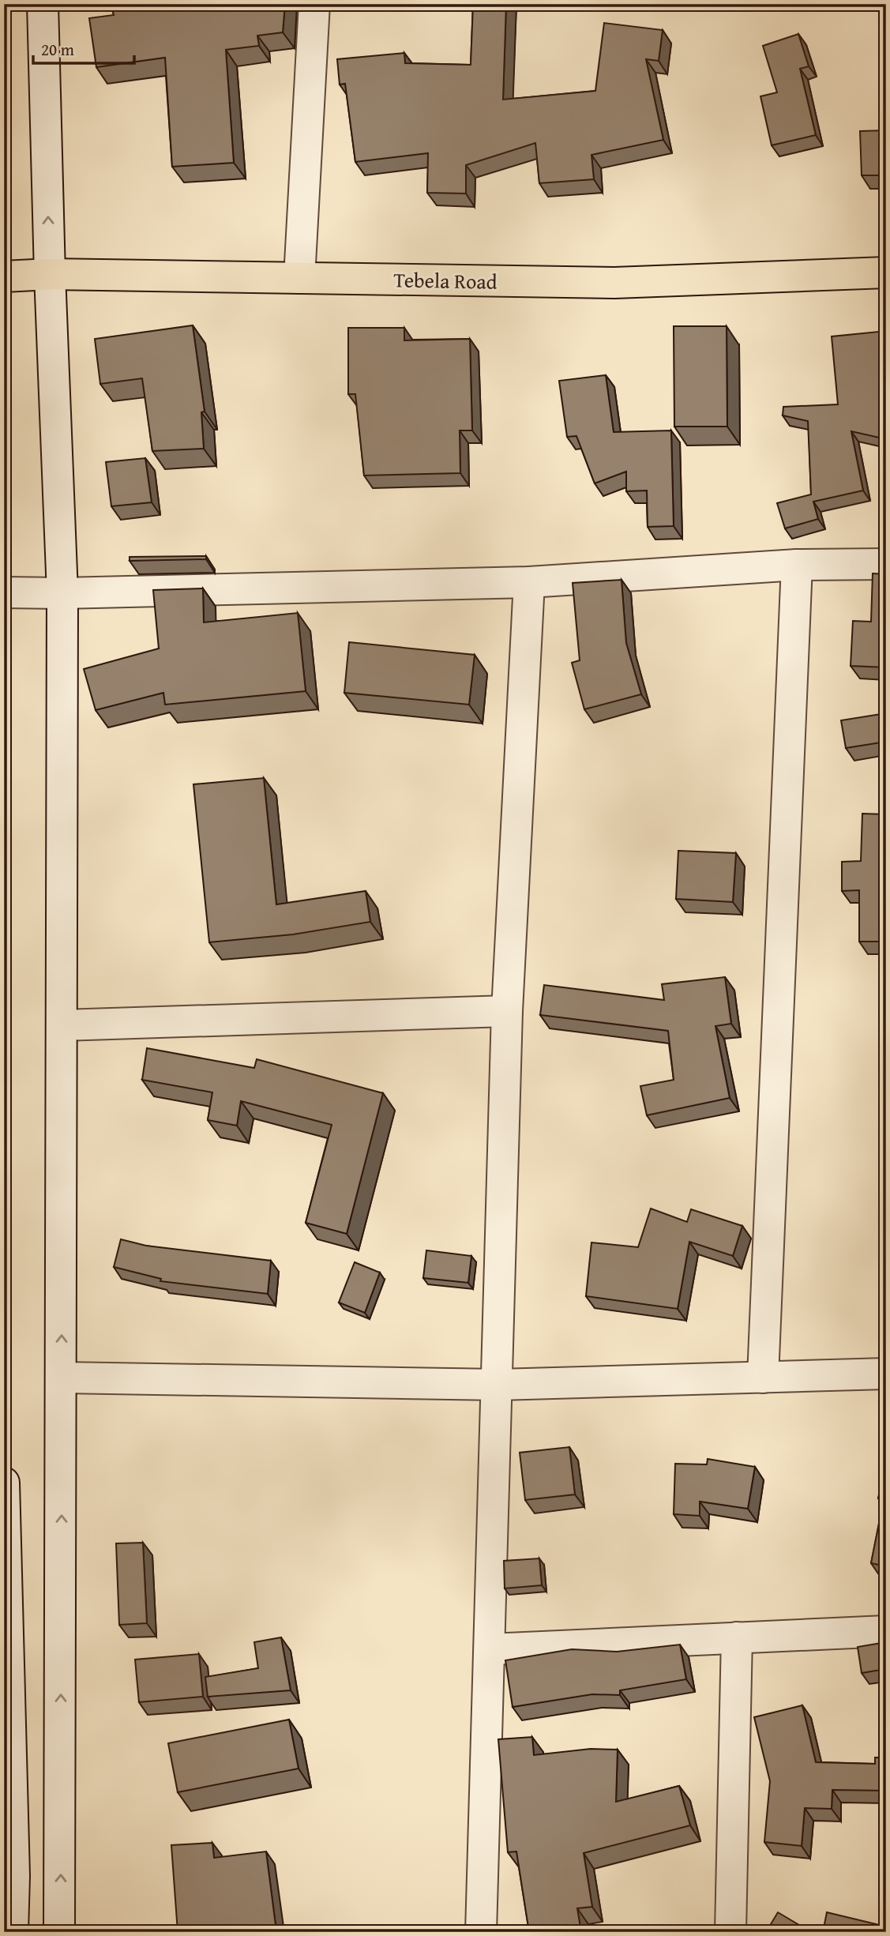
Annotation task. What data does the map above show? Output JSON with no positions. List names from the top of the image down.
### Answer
{
  "streets": {
    "main road": ["Tebela Road"]
  },
  "scale_bar": "20 m"
}
